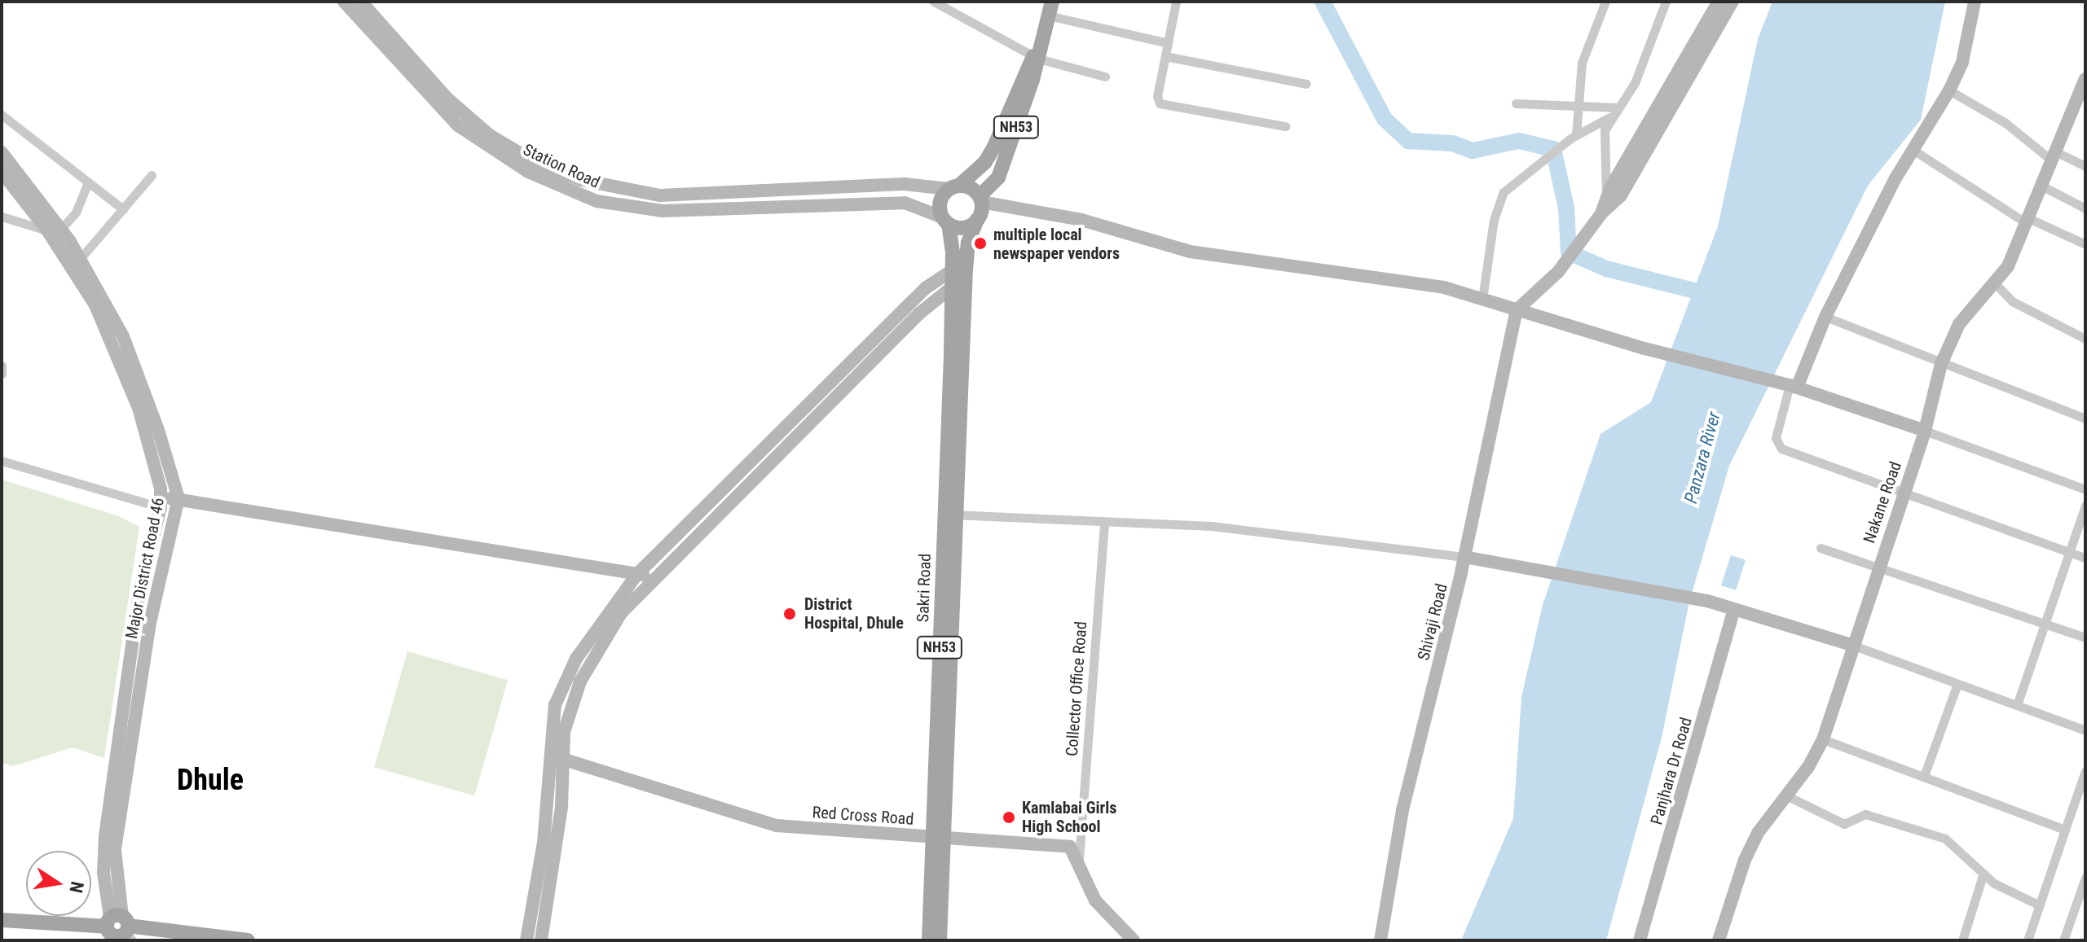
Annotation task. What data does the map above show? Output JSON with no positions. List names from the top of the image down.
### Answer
{
  "streets": {
    "main road": ["NH53"],
    "street": [
      "Station Road",
      "Nakane Road",
      "Major District Road 46",
      "Shivaji Road",
      "Collector Office Road",
      "Panjhara Dr Road",
      "Red Cross Road"
    ]
  },
  "crossings": [
    ["NH53", "Station Road"],
    ["Collector Office Road", "Red Cross Road"]
  ],
  "districts": ["Dhule"],
  "water": ["Panzara River"],
  "places": ["multiple local newspaper vendors", "District Hospital, Dhule", "Kamlabai Girls High School"],
  "north": "right"
}
